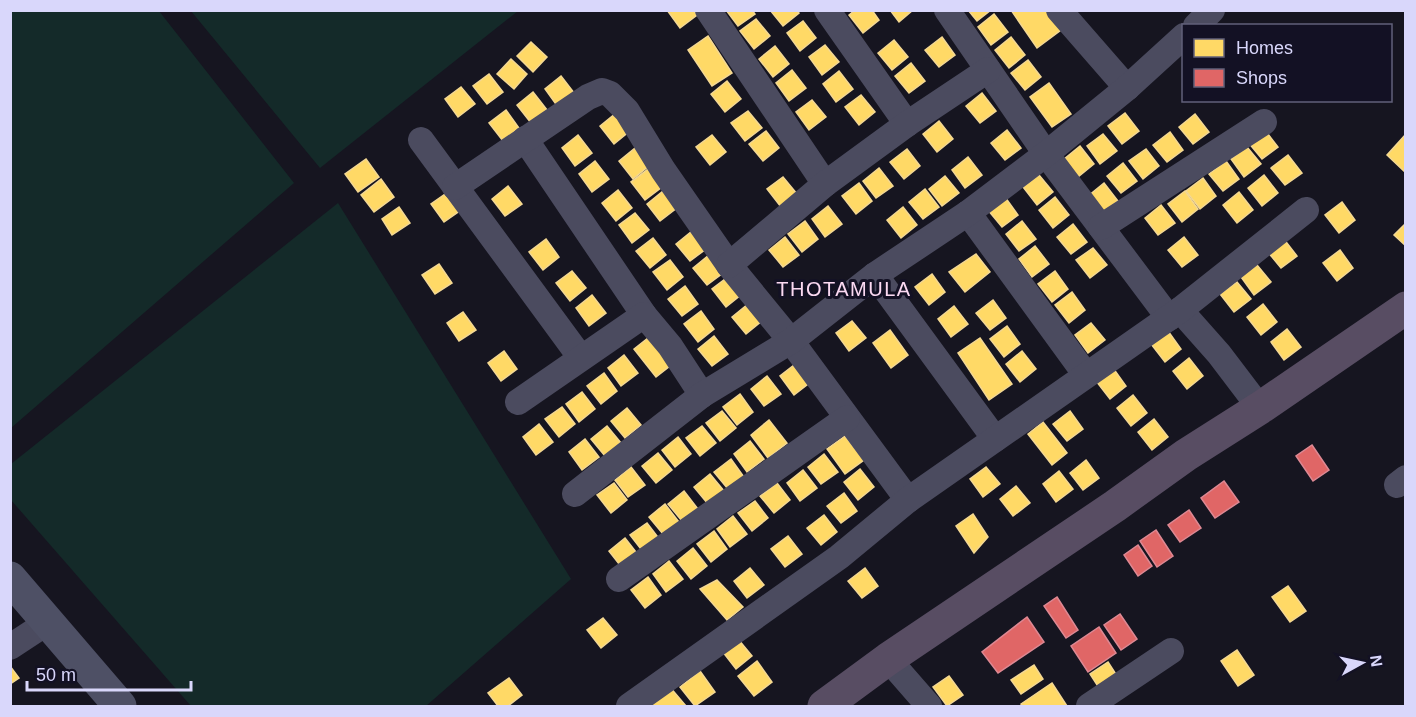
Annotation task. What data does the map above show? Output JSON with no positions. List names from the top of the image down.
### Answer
{
  "districts": ["THOTAMULA"],
  "legend": ["Homes", "Shops"],
  "scale_bar": "50 m",
  "north": "right"
}
